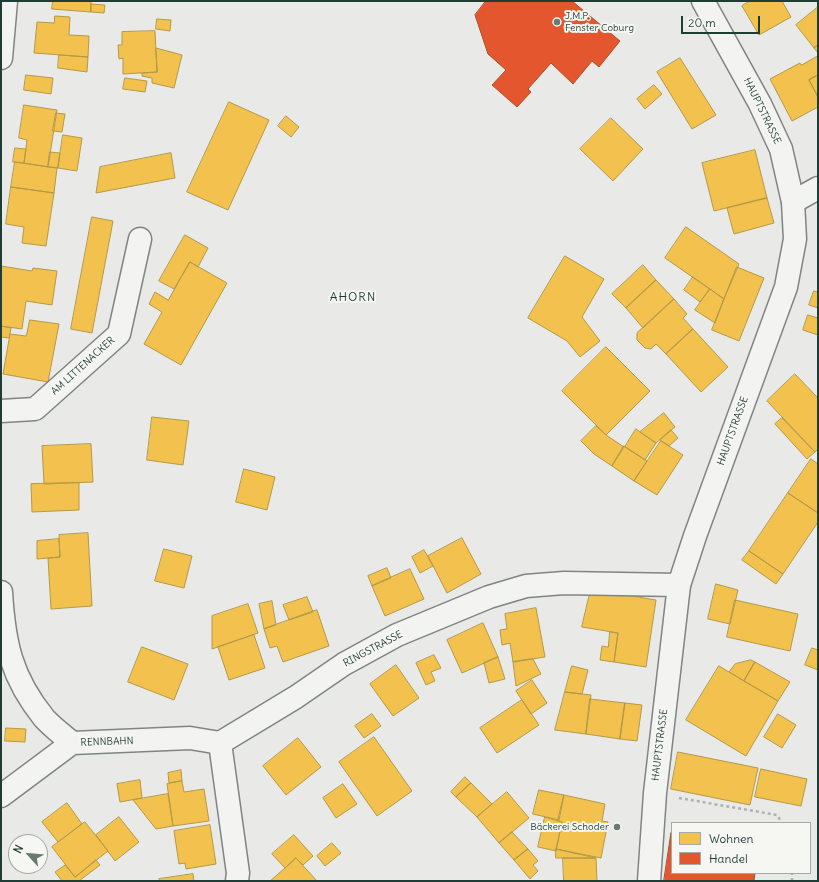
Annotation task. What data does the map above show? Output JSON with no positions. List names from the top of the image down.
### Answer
{
  "streets": {
    "street": [
      "HAUPTSTRASSE",
      "AM LITTENACKER",
      "RINGSTRASSE",
      "RENNBAHN"
    ]
  },
  "crossings": [
    ["HAUPTSTRASSE", "RINGSTRASSE"],
    ["RINGSTRASSE", "RENNBAHN"]
  ],
  "districts": ["AHORN"],
  "places": ["J.M.P. Fenster Coburg", "Bäckerei Schoder"],
  "legend": ["Wohnen", "Handel"],
  "scale_bar": "20 m",
  "north": "top left"
}
